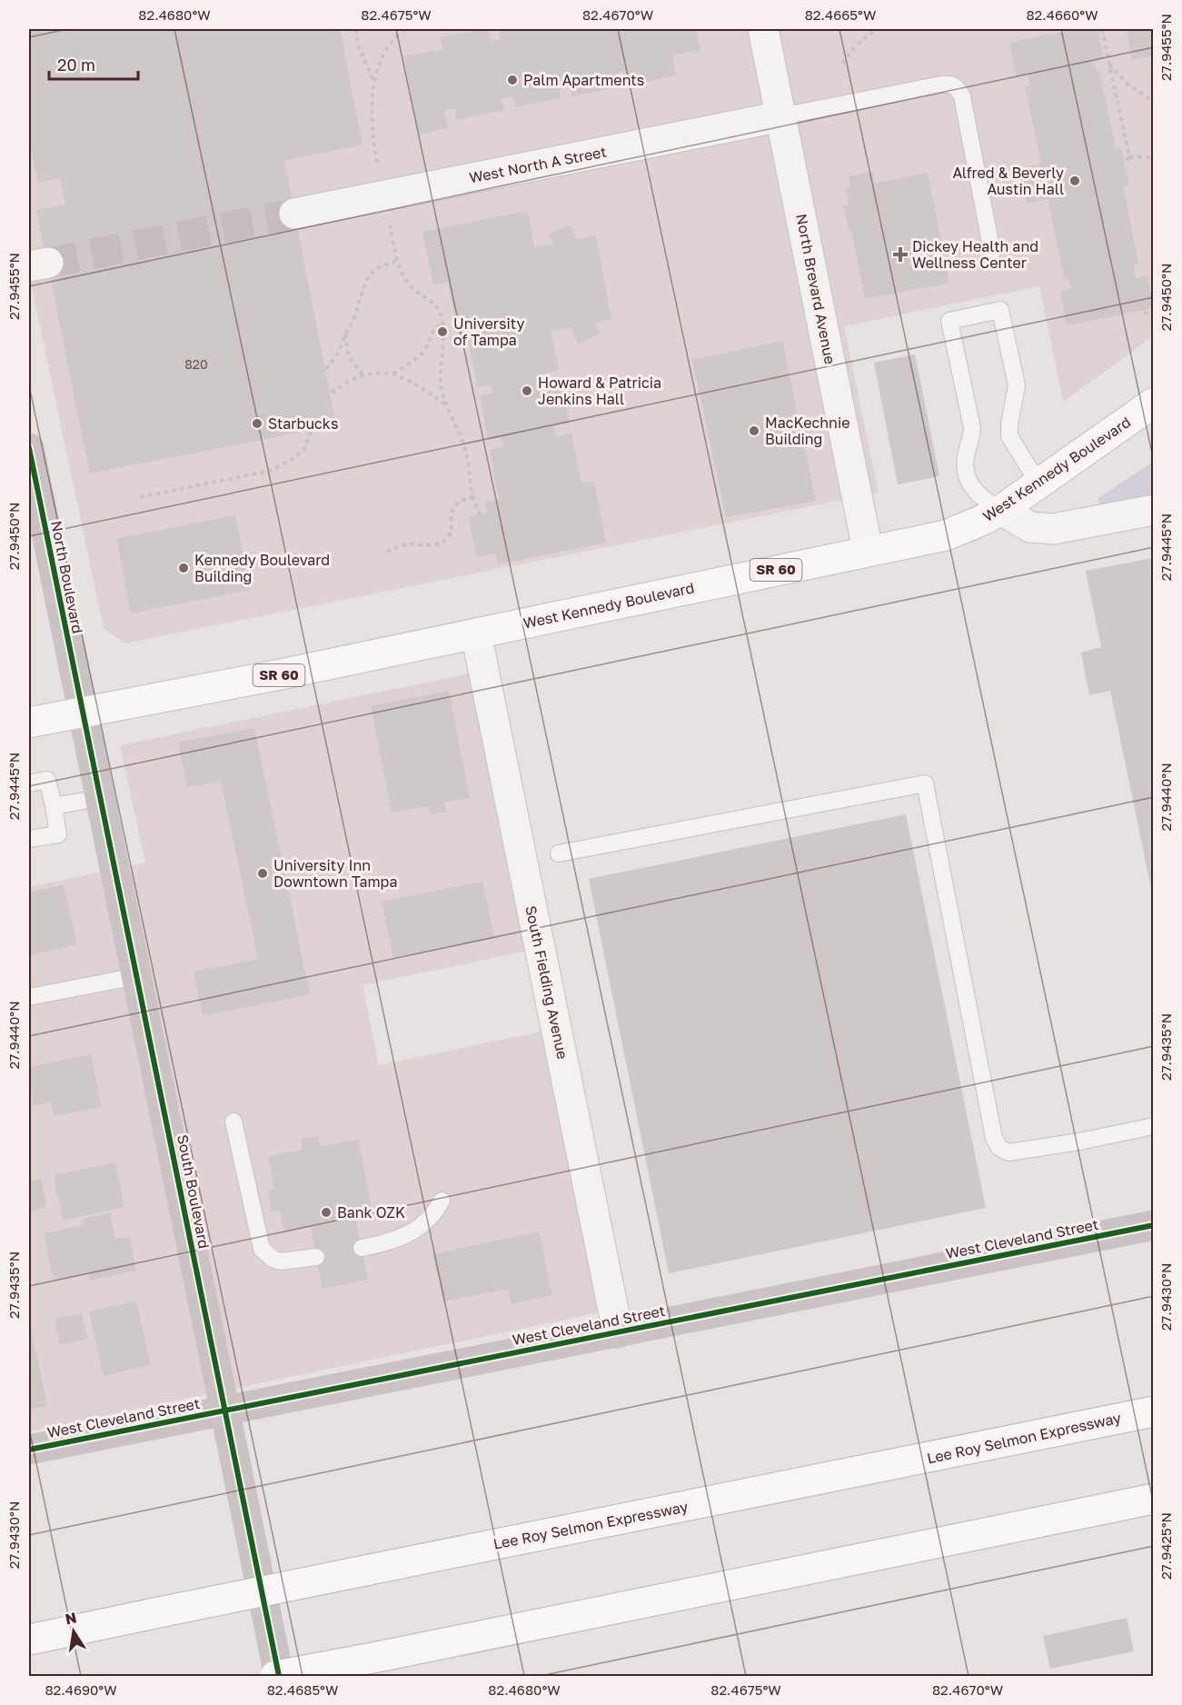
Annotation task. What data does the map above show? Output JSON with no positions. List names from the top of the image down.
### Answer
{
  "streets": {
    "main road": ["West Kennedy Boulevard", "SR 60", "Lee Roy Selmon Expressway"],
    "street": [
      "West North A Street",
      "North Brevard Avenue",
      "North Boulevard",
      "South Fielding Avenue",
      "South Boulevard",
      "West Cleveland Street"
    ]
  },
  "crossings": [
    ["West North A Street", "North Brevard Avenue"],
    ["North Brevard Avenue", "West Kennedy Boulevard"],
    ["West Kennedy Boulevard", "North Boulevard"],
    ["West Kennedy Boulevard", "South Fielding Avenue"],
    ["West Kennedy Boulevard", "South Boulevard"],
    ["North Boulevard", "South Boulevard"],
    ["South Fielding Avenue", "West Cleveland Street"],
    ["South Boulevard", "West Cleveland Street"]
  ],
  "places": {
    "other": [
      "Palm Apartments",
      "Alfred & Beverly Austin Hall",
      "University of Tampa",
      "Howard & Patricia Jenkins Hall",
      "Starbucks",
      "MacKechnie Building",
      "Kennedy Boulevard Building",
      "University Inn Downtown Tampa",
      "Bank OZK"
    ],
    "health": ["Dickey Health and Wellness Center"]
  },
  "house_numbers": ["820"],
  "scale_bar": "20 m",
  "north": "top",
  "coordinates": [
    "82.4680°W",
    "82.4675°W",
    "82.4670°W",
    "82.4665°W",
    "82.4660°W",
    "27.9455°N",
    "27.9450°N",
    "27.9445°N",
    "27.9440°N",
    "27.9435°N",
    "27.9430°N",
    "27.9425°N",
    "82.4690°W",
    "82.4685°W"
  ]
}
